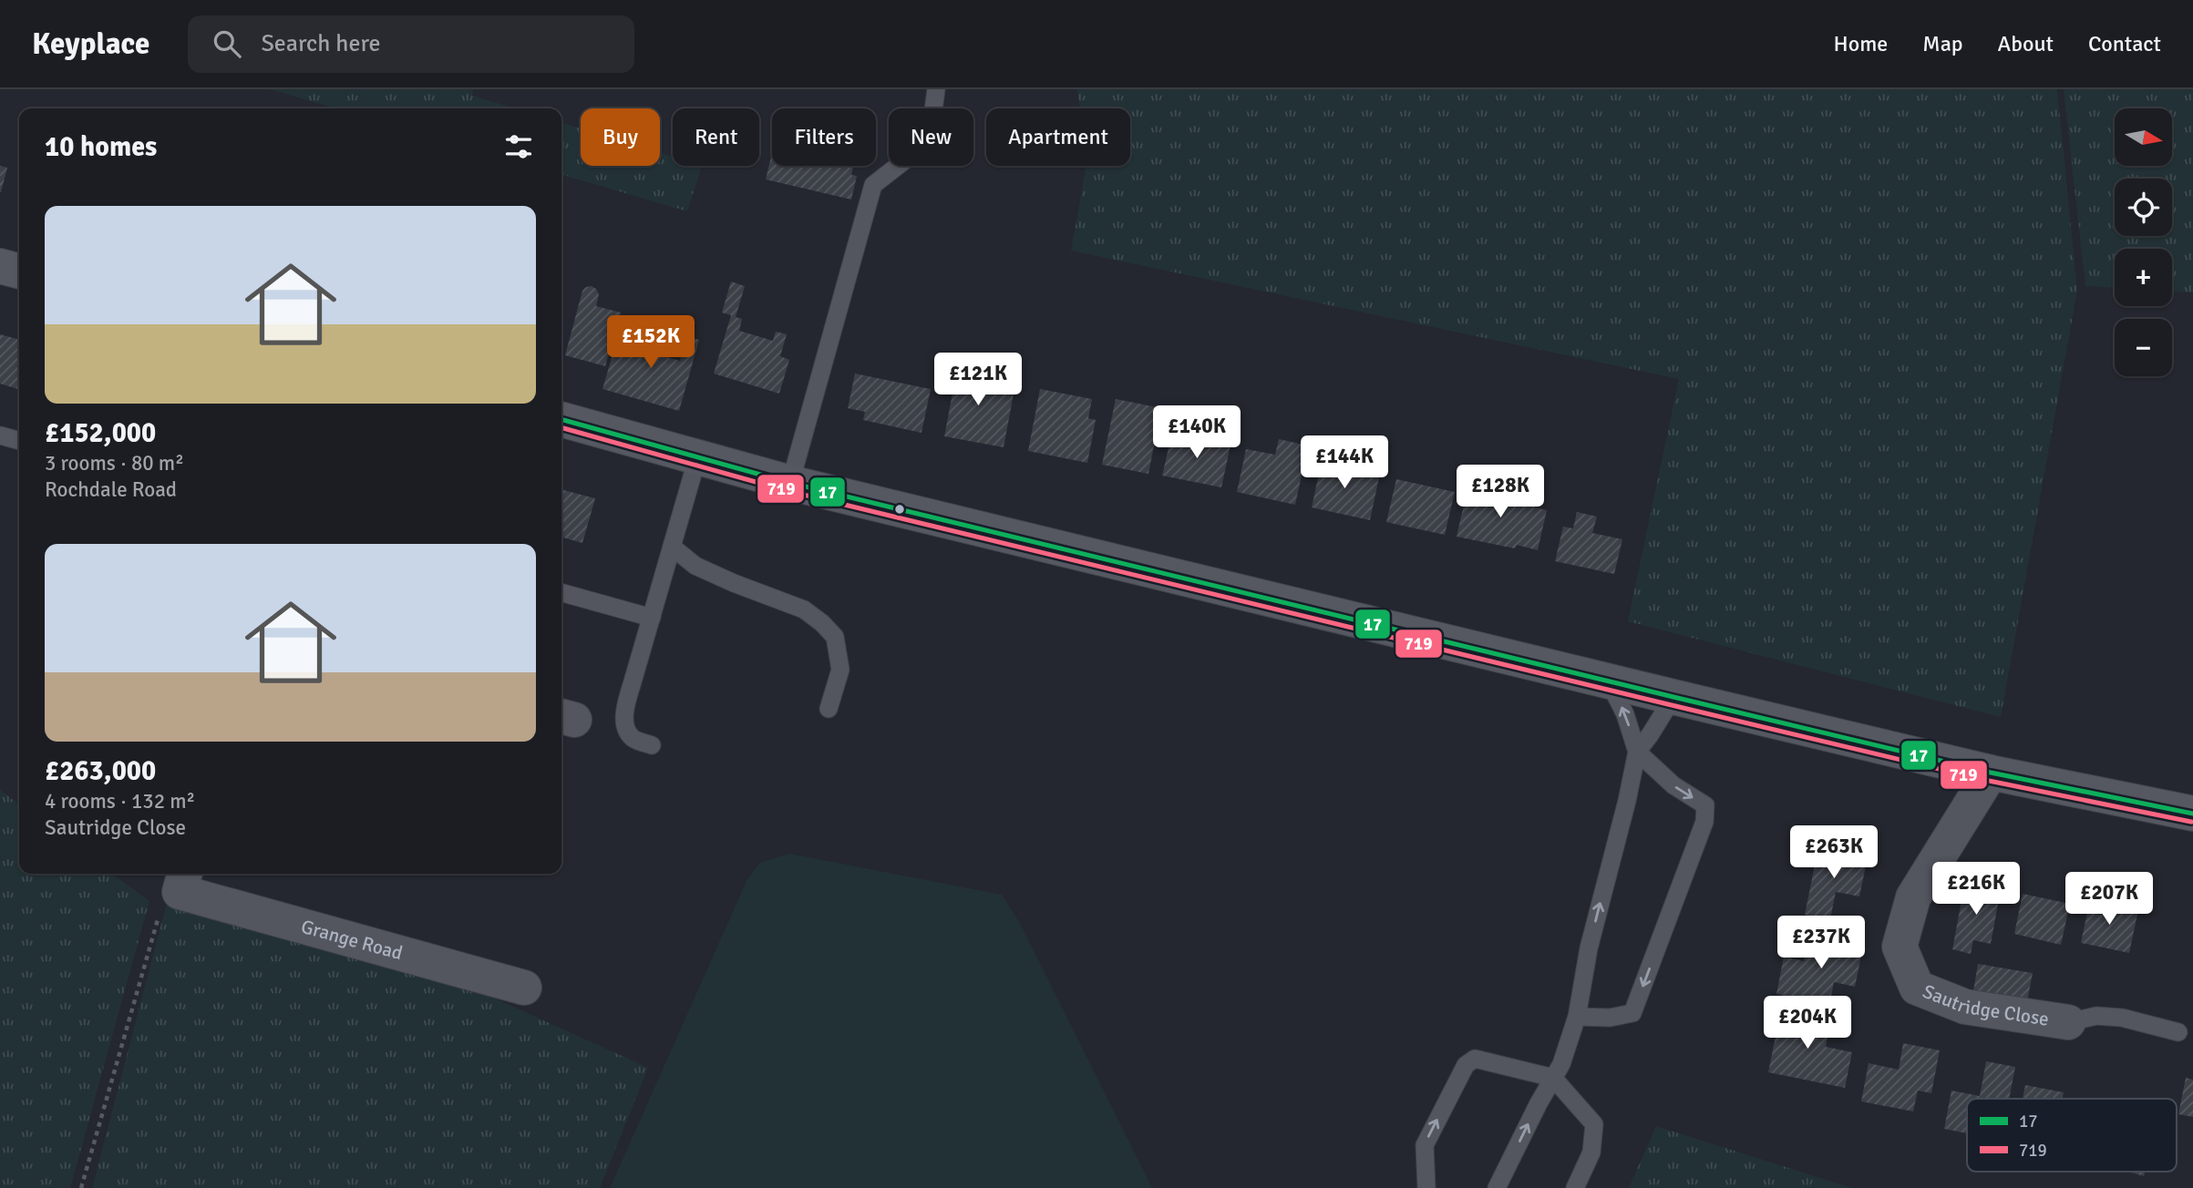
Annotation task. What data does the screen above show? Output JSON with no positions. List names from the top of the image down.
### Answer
{
  "streets": {
    "street": ["Grange Road", "Sautridge Close"]
  },
  "lines": ["transit line 17", "transit line 719"],
  "legend": ["17", "719"],
  "north": "right",
  "page": {
    "header": "Keyplace",
    "search": "Search here",
    "nav": [
      "Home",
      "Map",
      "About",
      "Contact"
    ],
    "map_buttons": ["+", "−"],
    "chip": [
      "Buy",
      "Rent",
      "Filters",
      "New",
      "Apartment"
    ],
    "heading": "10 homes",
    "list": [
      {
        "name": "£152,000",
        "note": "3 rooms · 80 m² · Rochdale Road"
      },
      {
        "name": "£263,000",
        "note": "4 rooms · 132 m² · Sautridge Close"
      }
    ],
    "price": [
      "£152K",
      "£121K",
      "£140K",
      "£144K",
      "£128K",
      "£263K",
      "£216K",
      "£207K",
      "£237K",
      "£204K"
    ]
  }
}
